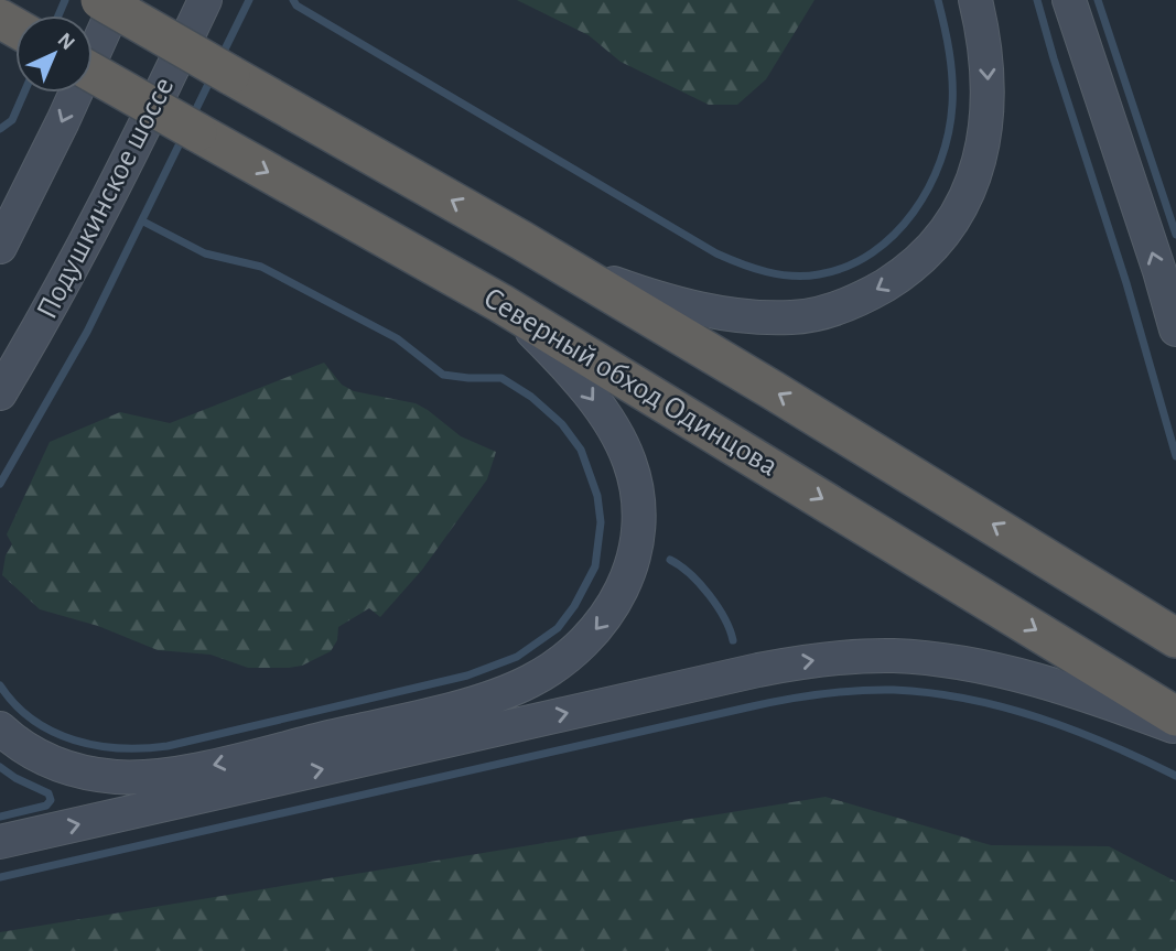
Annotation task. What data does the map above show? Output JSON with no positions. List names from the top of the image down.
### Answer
{
  "streets": {
    "highway": ["Северный обход Одинцова"],
    "main road": ["Подушкинское шоссе"]
  },
  "north": "top right"
}
